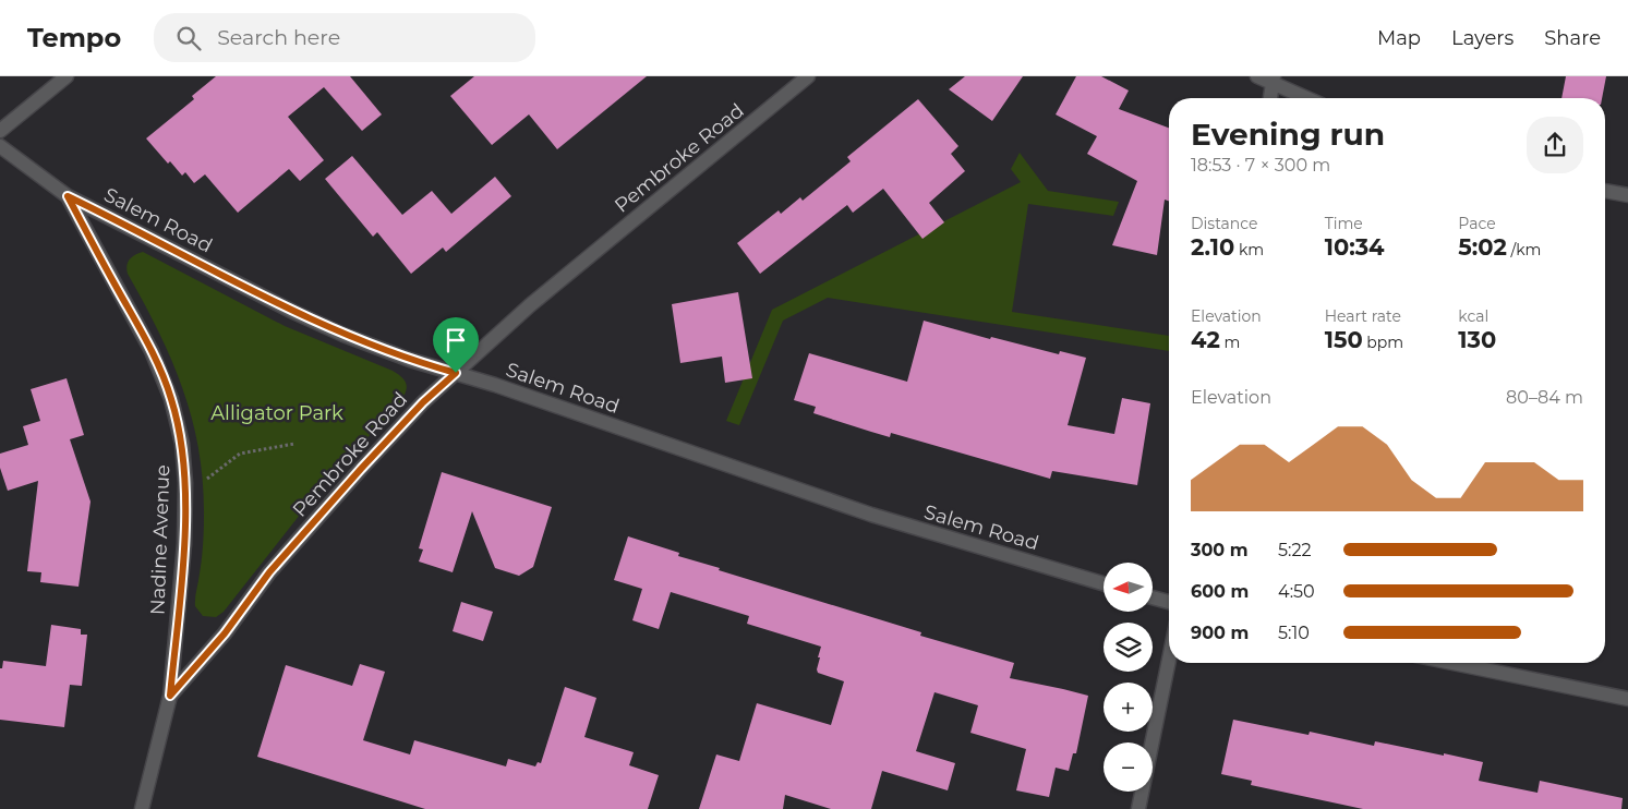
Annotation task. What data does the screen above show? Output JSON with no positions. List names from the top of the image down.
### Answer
{
  "streets": {
    "street": ["Pembroke Road", "Salem Road", "Nadine Avenue"]
  },
  "crossings": [
    ["Pembroke Road", "Salem Road"],
    ["Pembroke Road", "Nadine Avenue"],
    ["Salem Road", "Nadine Avenue"]
  ],
  "parks": ["Alligator Park"],
  "north": "left",
  "page": {
    "header": "Tempo",
    "search": "Search here",
    "nav": ["Map", "Layers", "Share"],
    "heading": ["Evening run", "18:53 · 7 × 300 m"],
    "stats": [
      ["Distance", "2.10 km"],
      ["Time", "10:34"],
      ["Pace", "5:02 /km"],
      ["Elevation", "42 m"],
      ["Heart rate", "150 bpm"],
      ["kcal", "130"]
    ],
    "chart": ["Elevation", "80–84 m"],
    "list": [
      {
        "name": "300 m",
        "note": "5:22"
      },
      {
        "name": "600 m",
        "note": "4:50"
      },
      {
        "name": "900 m",
        "note": "5:10"
      }
    ],
    "map_buttons": ["+", "−"]
  }
}
